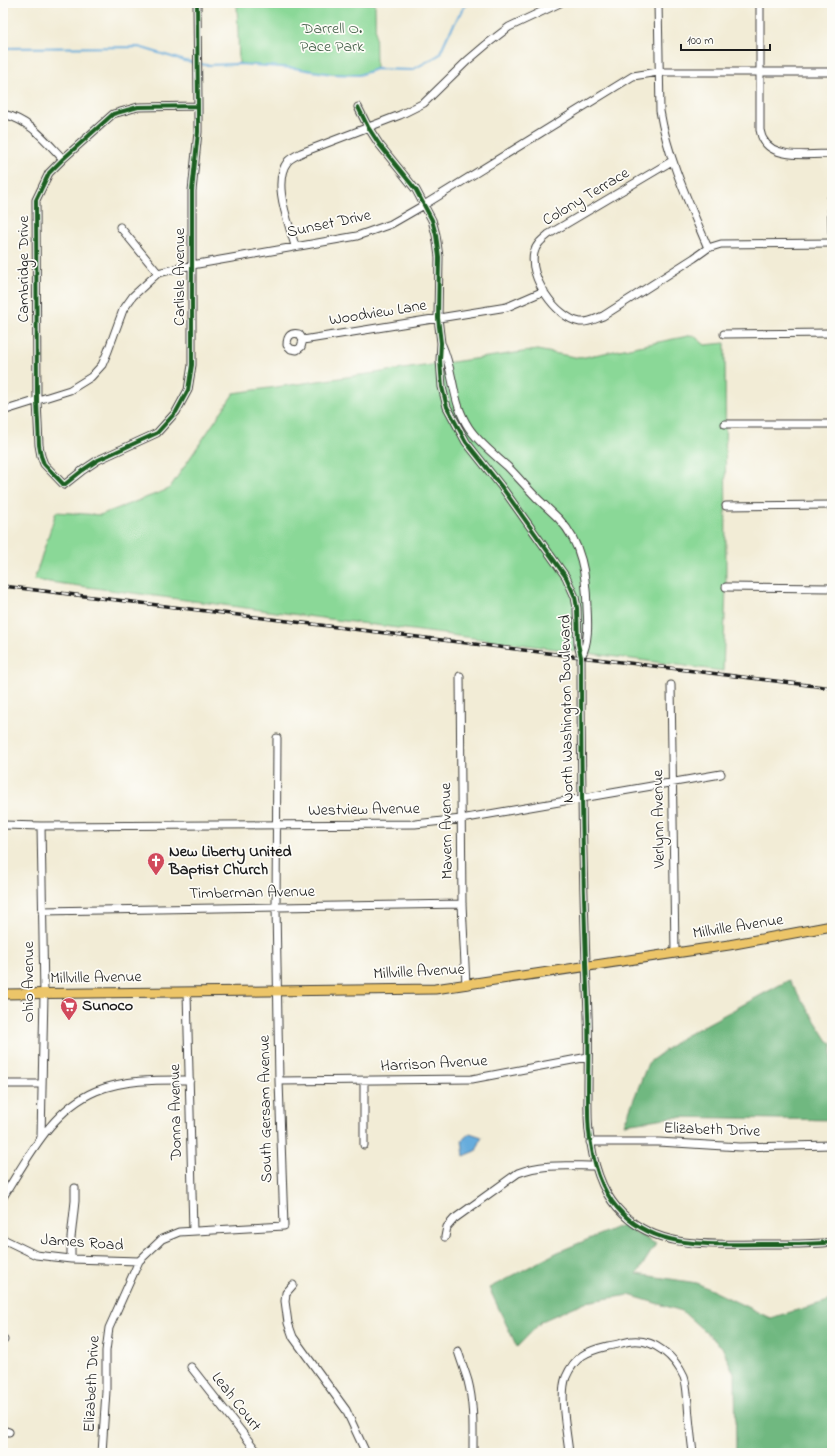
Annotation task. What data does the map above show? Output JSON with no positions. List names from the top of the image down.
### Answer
{
  "streets": {
    "main road": ["Millville Avenue"],
    "street": [
      "Colony Terrace",
      "Sunset Drive",
      "Cambridge Drive",
      "Carlisle Avenue",
      "Woodview Lane",
      "North Washington Boulevard",
      "Westview Avenue",
      "Verlynn Avenue",
      "Mavern Avenue",
      "Timberman Avenue",
      "Ohio Avenue",
      "Harrison Avenue",
      "South Gersam Avenue",
      "Donna Avenue",
      "Elizabeth Drive",
      "James Road",
      "Leah Court"
    ]
  },
  "crossings": [
    ["Colony Terrace", "Woodview Lane"],
    ["Sunset Drive", "Cambridge Drive"],
    ["Sunset Drive", "Carlisle Avenue"],
    ["Sunset Drive", "North Washington Boulevard"],
    ["Cambridge Drive", "Carlisle Avenue"],
    ["Woodview Lane", "North Washington Boulevard"],
    ["North Washington Boulevard", "Westview Avenue"],
    ["North Washington Boulevard", "Millville Avenue"],
    ["North Washington Boulevard", "Harrison Avenue"],
    ["North Washington Boulevard", "Elizabeth Drive"],
    ["Westview Avenue", "Verlynn Avenue"],
    ["Westview Avenue", "Mavern Avenue"],
    ["Westview Avenue", "Ohio Avenue"],
    ["Westview Avenue", "South Gersam Avenue"],
    ["Verlynn Avenue", "Millville Avenue"],
    ["Mavern Avenue", "Timberman Avenue"],
    ["Mavern Avenue", "Millville Avenue"],
    ["Timberman Avenue", "Ohio Avenue"],
    ["Timberman Avenue", "South Gersam Avenue"],
    ["Millville Avenue", "Ohio Avenue"],
    ["Millville Avenue", "South Gersam Avenue"],
    ["Millville Avenue", "Donna Avenue"],
    ["Harrison Avenue", "South Gersam Avenue"],
    ["South Gersam Avenue", "Elizabeth Drive"],
    ["Donna Avenue", "Elizabeth Drive"],
    ["Elizabeth Drive", "James Road"]
  ],
  "parks": ["Darrell O. Pace Park"],
  "places": {
    "church": ["New Liberty United Baptist Church"],
    "supermarket": ["Sunoco"]
  },
  "scale_bar": "100 m"
}
